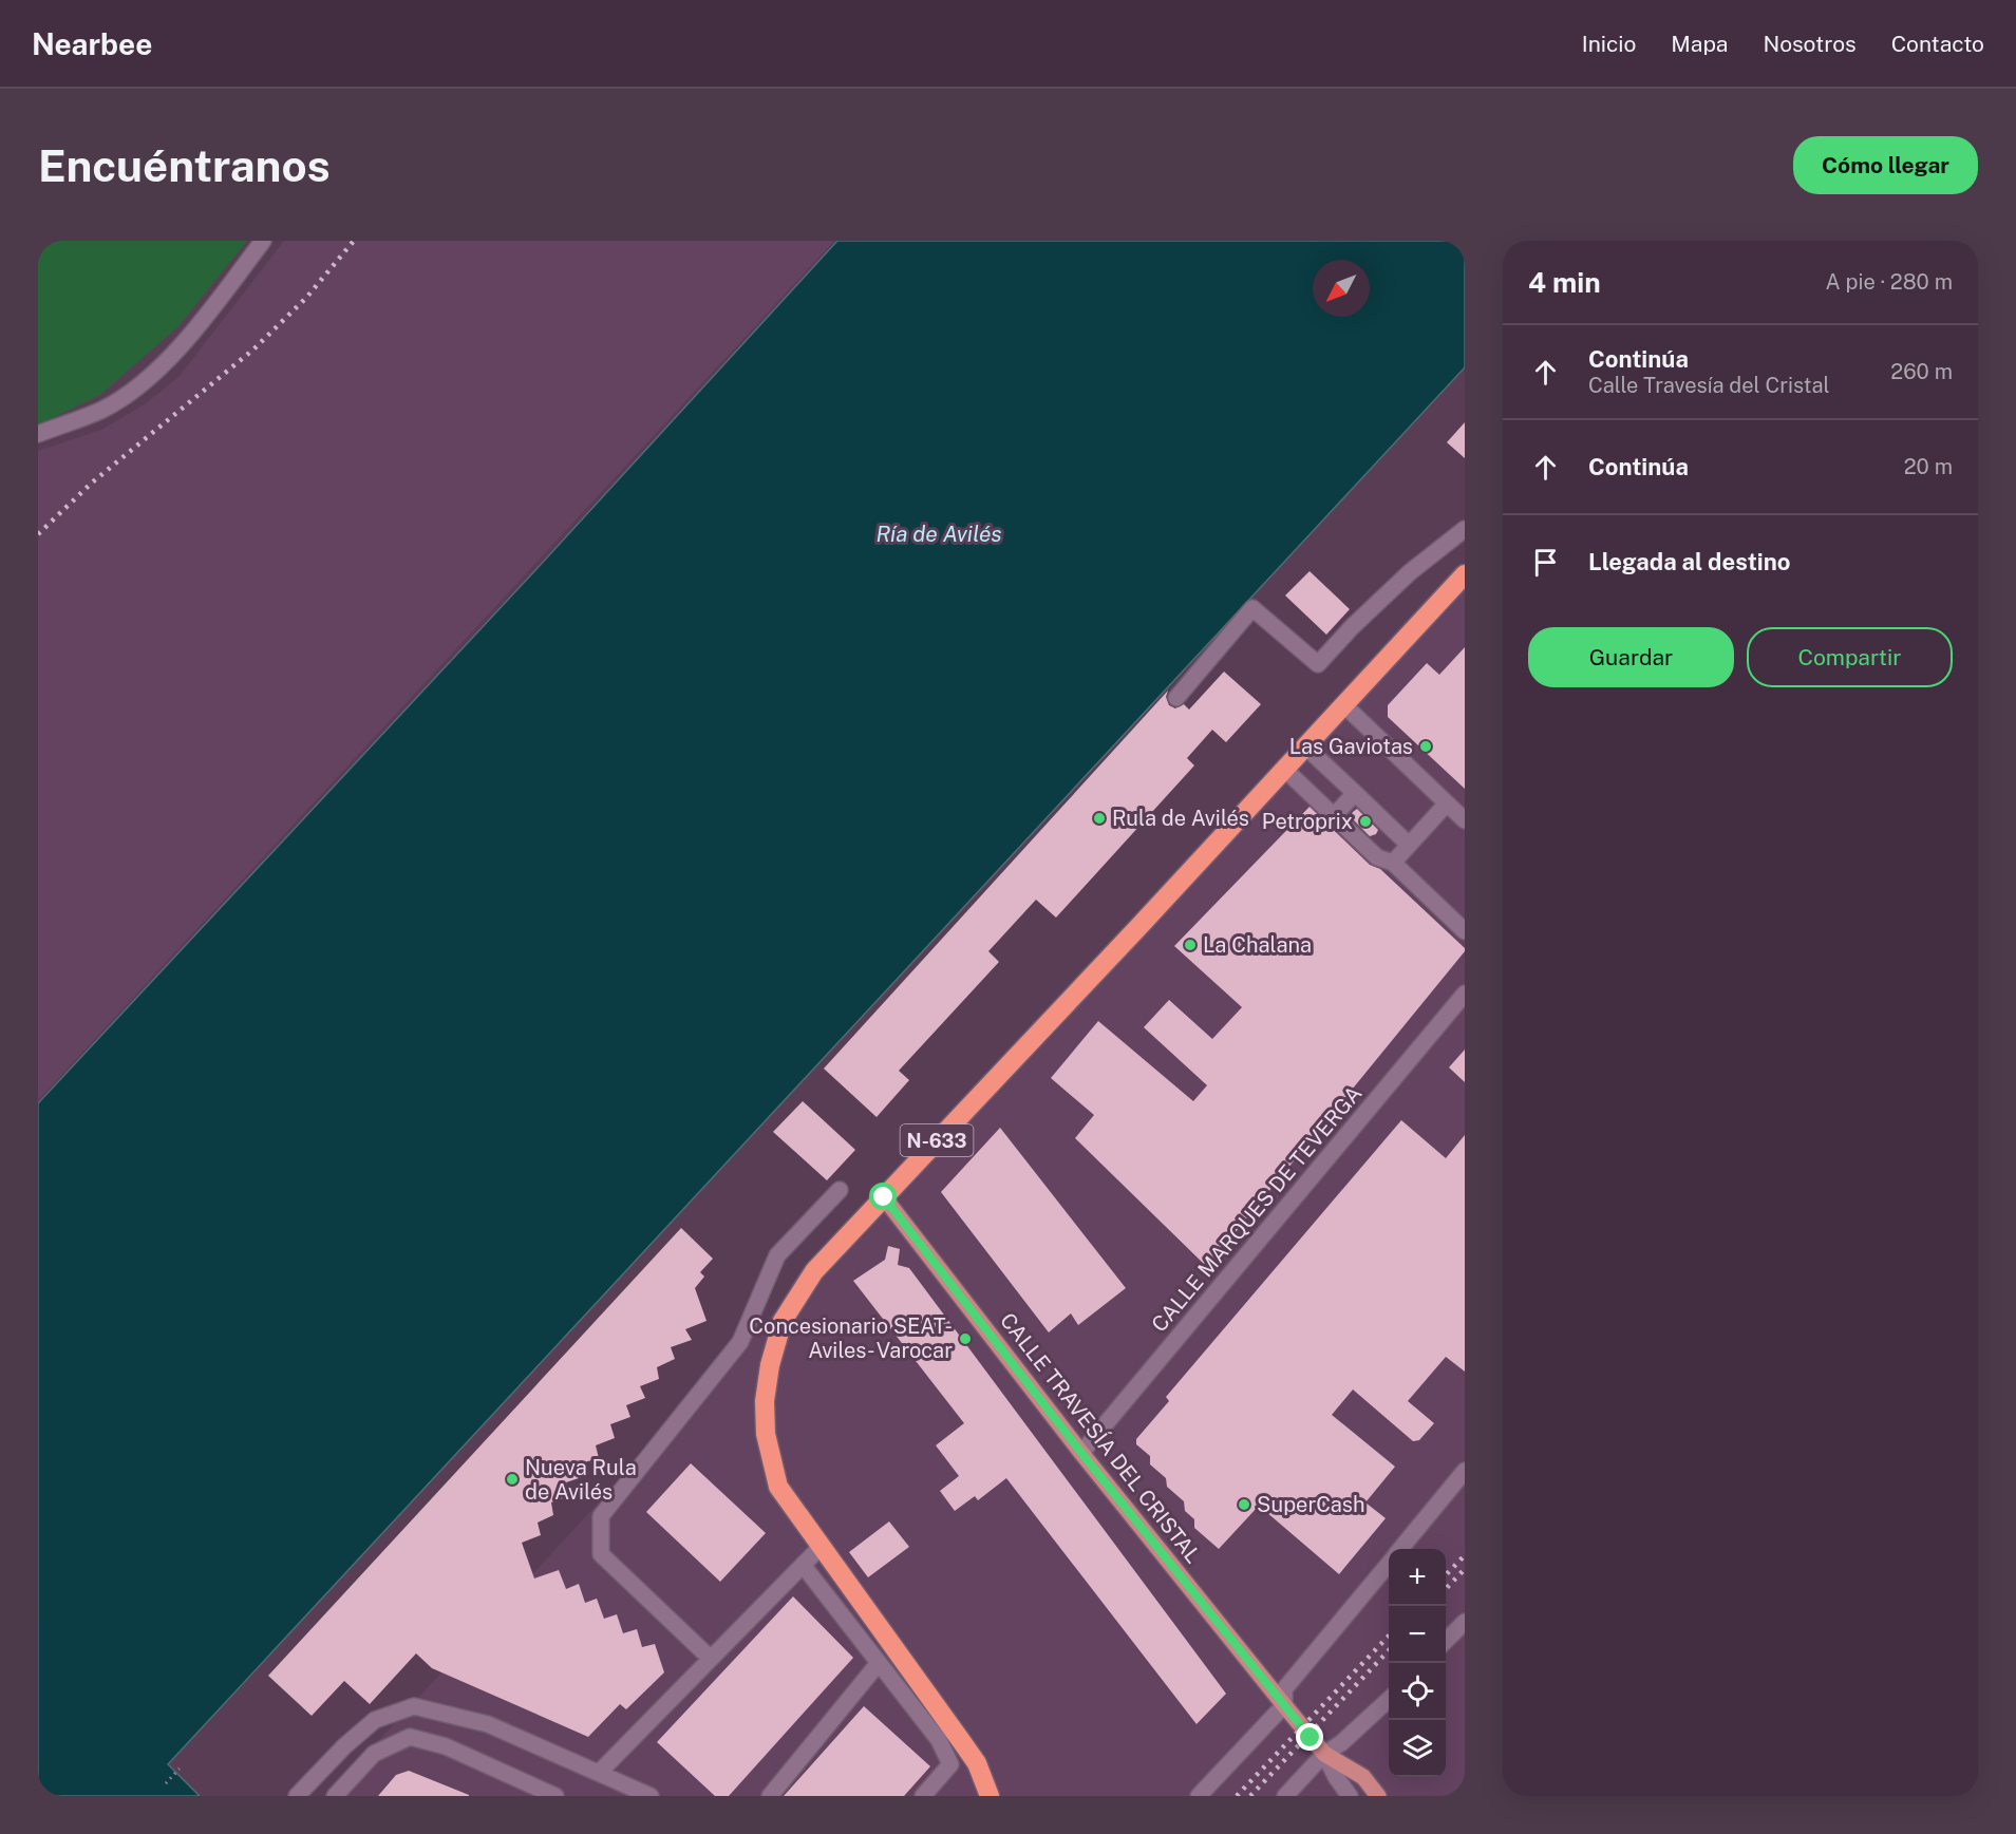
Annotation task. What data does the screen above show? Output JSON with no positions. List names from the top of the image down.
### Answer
{
  "streets": {
    "highway": ["N-633"],
    "main road": ["CALLE TRAVESÍA DEL CRISTAL"],
    "street": ["CALLE MARQUES DE TEVERGA"]
  },
  "crossings": [
    ["N-633", "CALLE TRAVESÍA DEL CRISTAL"],
    ["CALLE MARQUES DE TEVERGA", "CALLE TRAVESÍA DEL CRISTAL"]
  ],
  "water": ["Ría de Avilés"],
  "places": [
    "Las Gaviotas",
    "Rula de Avilés",
    "Petroprix",
    "La Chalana",
    "Concesionario SEAT- Aviles- Varocar",
    "Nueva Rula de Avilés",
    "SuperCash"
  ],
  "north": "bottom left",
  "page": {
    "header": "Nearbee",
    "nav": [
      "Inicio",
      "Mapa",
      "Nosotros",
      "Contacto"
    ],
    "buttons": [
      "Cómo llegar",
      ["Guardar", "Compartir"]
    ],
    "title": "Encuéntranos",
    "heading": ["4 min", "A pie · 280 m"],
    "list": [
      ["Continúa", "Calle Travesía del Cristal", "260 m"],
      ["Continúa", "20 m"],
      "Llegada al destino"
    ],
    "map_buttons": ["+", "−"]
  }
}
